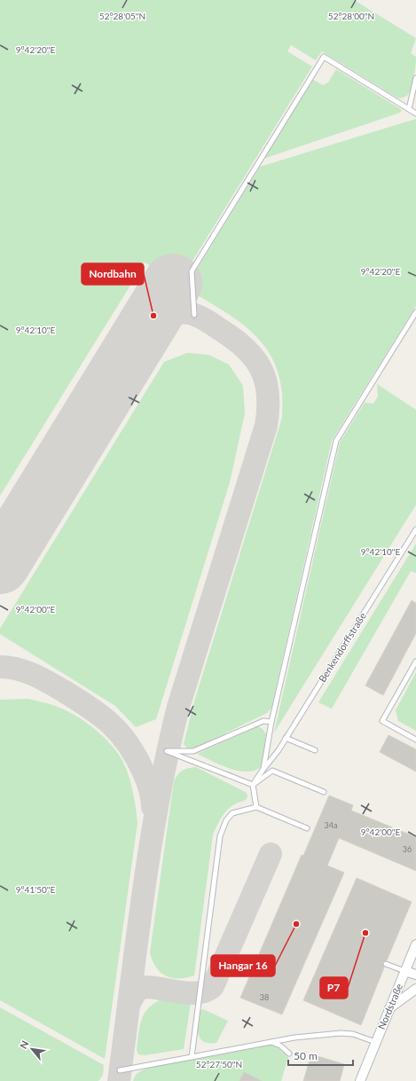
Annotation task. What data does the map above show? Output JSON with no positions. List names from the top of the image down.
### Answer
{
  "streets": {
    "street": ["Nordstraße"],
    "lane": ["Benkendorffstraße"]
  },
  "places": ["Nordbahn", "Hangar 16", "P7"],
  "house_numbers": ["34a", "36", "38"],
  "scale_bar": "50 m",
  "north": "top left",
  "coordinates": [
    "52°28'05\"N",
    "52°28'00\"N",
    "9°42'20\"E",
    "9°42'10\"E",
    "9°42'00\"E",
    "9°41'50\"E",
    "52°27'50\"N"
  ]
}
